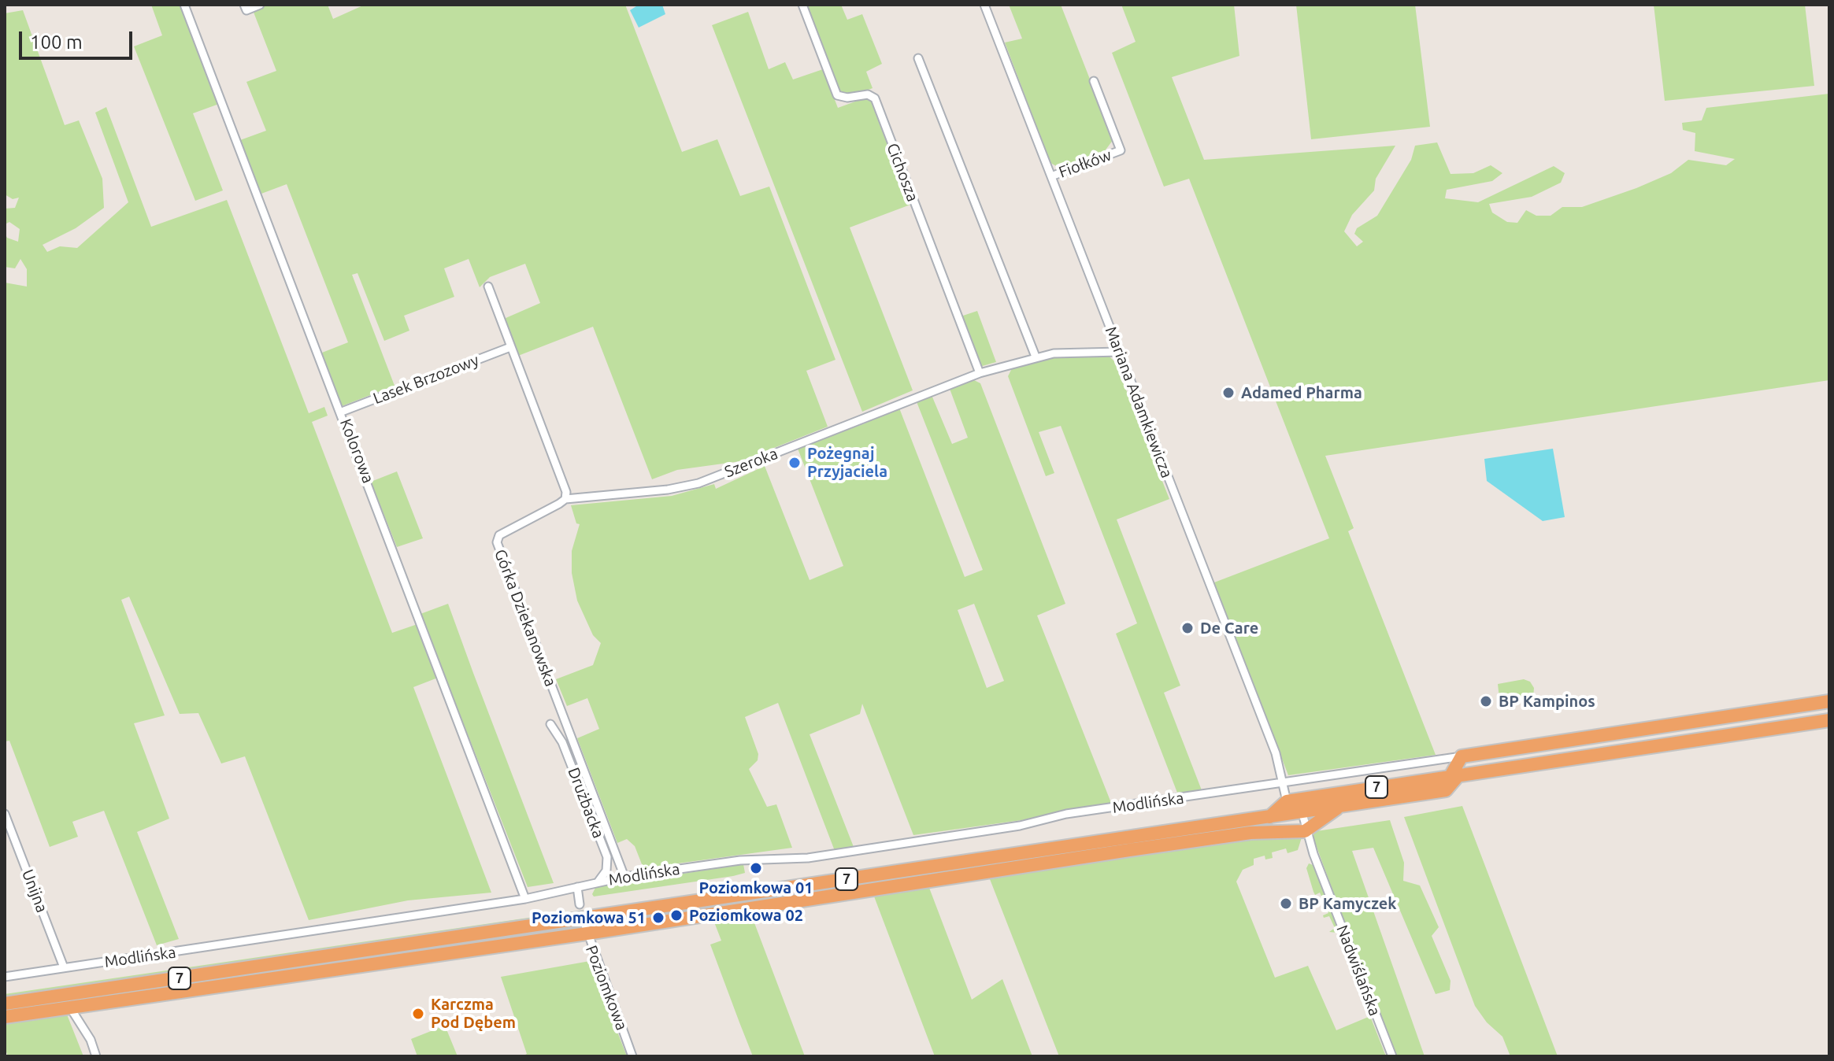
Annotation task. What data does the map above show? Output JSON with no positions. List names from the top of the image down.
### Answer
{
  "streets": {
    "highway": ["7"],
    "street": [
      "Fiołków",
      "Cichosza",
      "Lasek Brzozowy",
      "Mariana Adamkiewicza",
      "Kolorowa",
      "Szeroka",
      "Górka Dziekanowska",
      "Drużbacka",
      "Modlińska",
      "Unijna",
      "Nadwiślańska",
      "Poziomkowa"
    ]
  },
  "crossings": [
    ["Fiołków", "Mariana Adamkiewicza"],
    ["Cichosza", "Szeroka"],
    ["Lasek Brzozowy", "Kolorowa"],
    ["Mariana Adamkiewicza", "Szeroka"],
    ["Mariana Adamkiewicza", "7"],
    ["Mariana Adamkiewicza", "Modlińska"],
    ["Kolorowa", "Modlińska"],
    ["Szeroka", "Górka Dziekanowska"],
    ["Górka Dziekanowska", "Modlińska"],
    ["7", "Nadwiślańska"],
    ["7", "Poziomkowa"],
    ["Drużbacka", "Modlińska"],
    ["Modlińska", "Unijna"]
  ],
  "places": [
    "Adamed Pharma",
    "Pożegnaj Przyjaciela",
    "De Care",
    "BP Kampinos",
    "Poziomkowa 01",
    "BP Kamyczek",
    "Poziomkowa 02",
    "Poziomkowa 51",
    "Karczma Pod Dębem"
  ],
  "scale_bar": "100 m"
}
